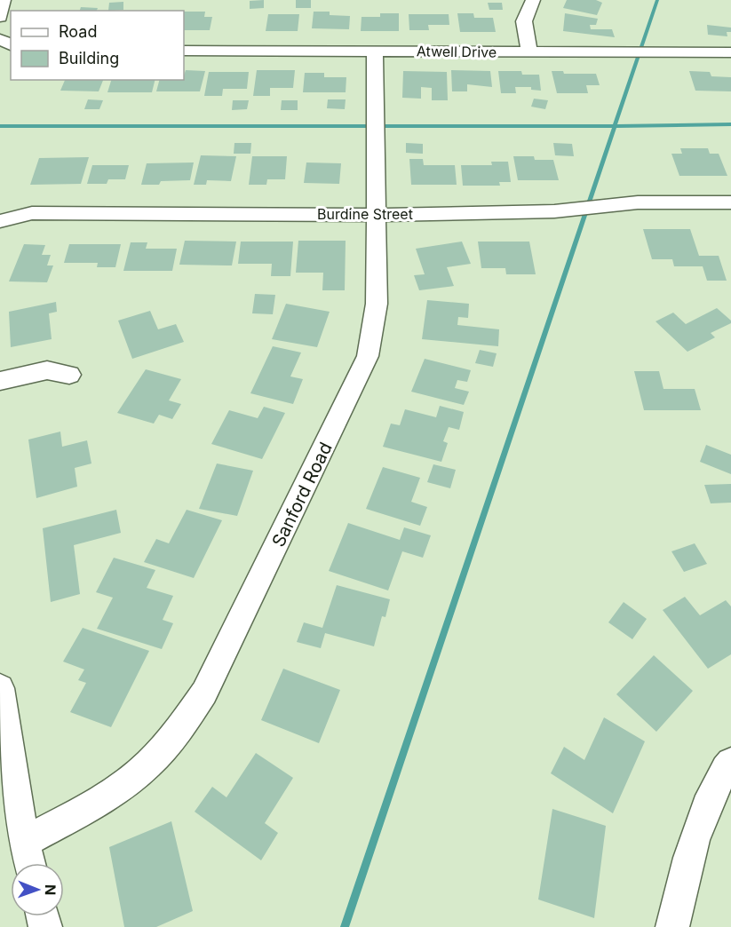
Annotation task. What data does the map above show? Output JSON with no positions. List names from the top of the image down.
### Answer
{
  "streets": {
    "street": ["Atwell Drive", "Burdine Street", "Sanford Road"]
  },
  "crossings": [
    ["Atwell Drive", "Sanford Road"],
    ["Burdine Street", "Sanford Road"]
  ],
  "legend": ["Road", "Building"],
  "north": "right"
}
